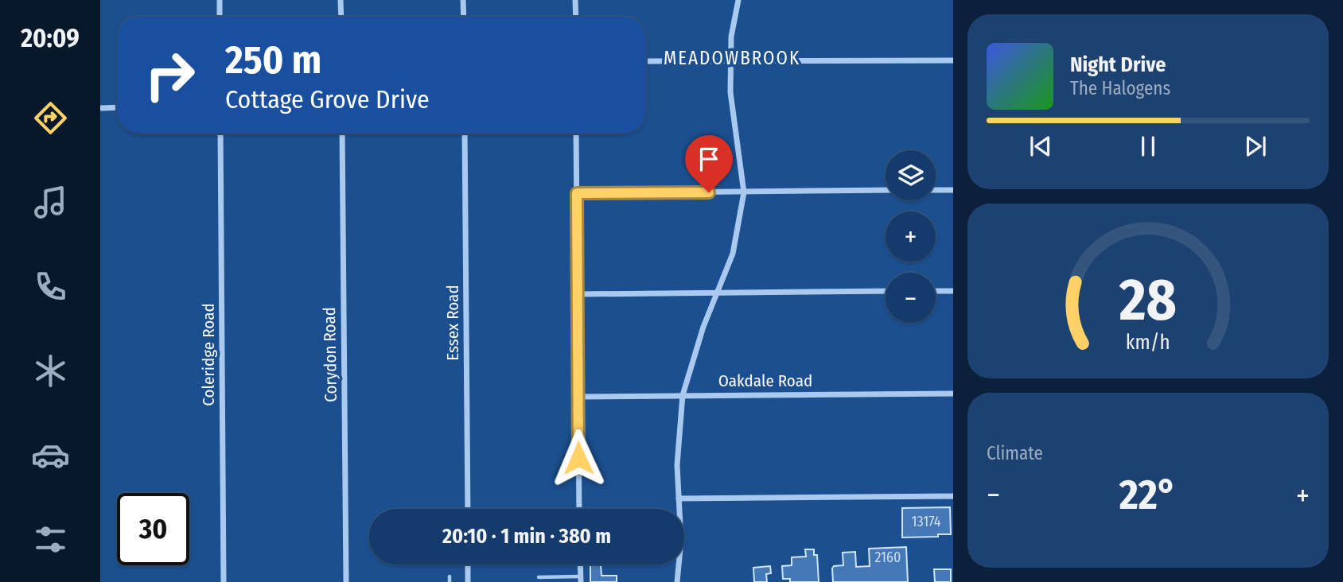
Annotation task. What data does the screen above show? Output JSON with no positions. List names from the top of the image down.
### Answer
{
  "streets": {
    "street": [
      "Essex Road",
      "Coleridge Road",
      "Corydon Road",
      "Oakdale Road"
    ]
  },
  "districts": ["MEADOWBROOK"],
  "house_numbers": ["13174", "2160"],
  "page": {
    "tabs": "20:09",
    "turn": ["250 m", "Cottage Grove Drive"],
    "song": ["Night Drive", "The Halogens"],
    "map_buttons": ["+", "−"],
    "tile": "Climate",
    "heat": ["−", "22°", "+"],
    "limit": "30",
    "trip": "20:10 · 1 min · 380 m",
    "gauge": ["28", "km/h"]
  }
}
